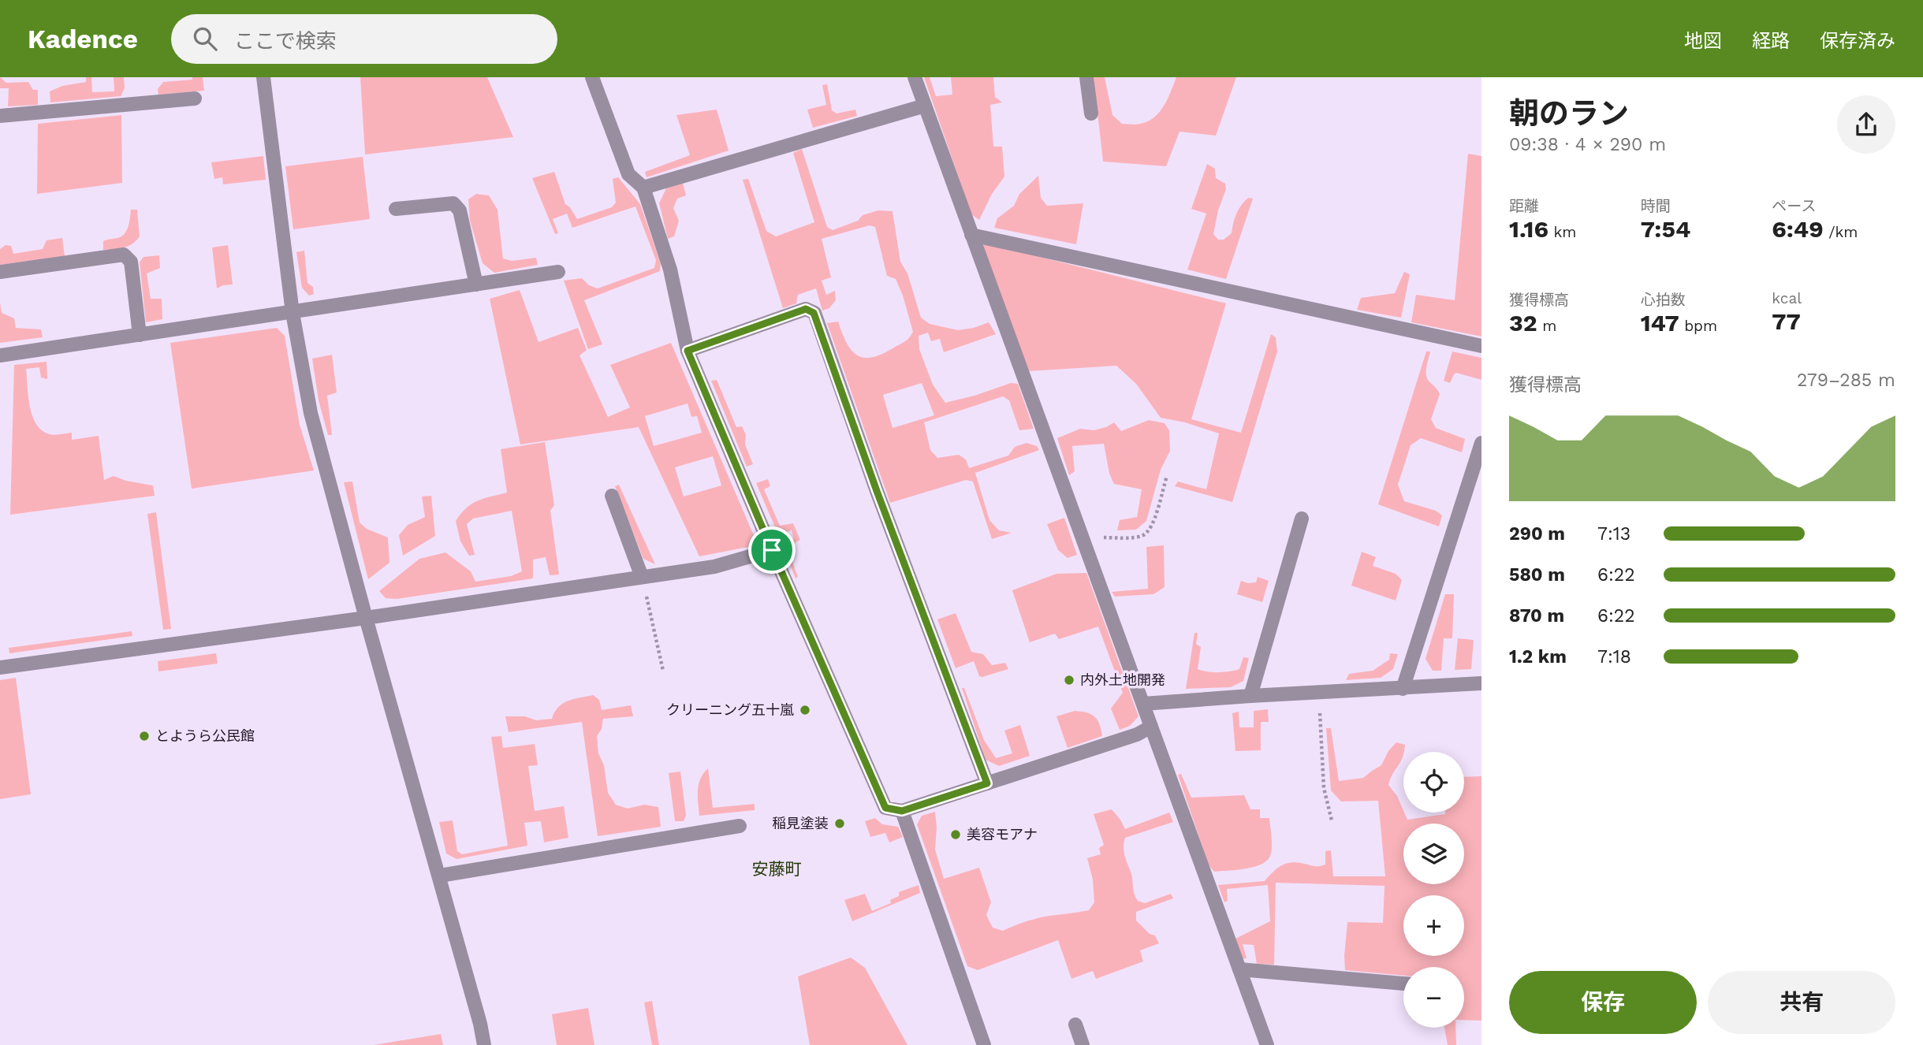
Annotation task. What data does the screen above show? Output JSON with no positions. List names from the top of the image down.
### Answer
{
  "districts": ["安藤町"],
  "places": [
    "内外土地開発",
    "クリーニング五十嵐",
    "とようら公民館",
    "稲見塗装",
    "美容モアナ"
  ],
  "page": {
    "header": "Kadence",
    "search": "ここで検索",
    "nav": ["地図", "経路", "保存済み"],
    "heading": ["朝のラン", "09:38 · 4 × 290 m"],
    "stats": [
      ["距離", "1.16 km"],
      ["時間", "7:54"],
      ["ペース", "6:49 /km"],
      ["獲得標高", "32 m"],
      ["心拍数", "147 bpm"],
      ["kcal", "77"]
    ],
    "chart": ["獲得標高", "279–285 m"],
    "list": [
      {
        "name": "290 m",
        "note": "7:13"
      },
      {
        "name": "580 m",
        "note": "6:22"
      },
      {
        "name": "870 m",
        "note": "6:22"
      },
      {
        "name": "1.2 km",
        "note": "7:18"
      }
    ],
    "map_buttons": ["+", "−"],
    "buttons": ["保存", "共有"]
  }
}
